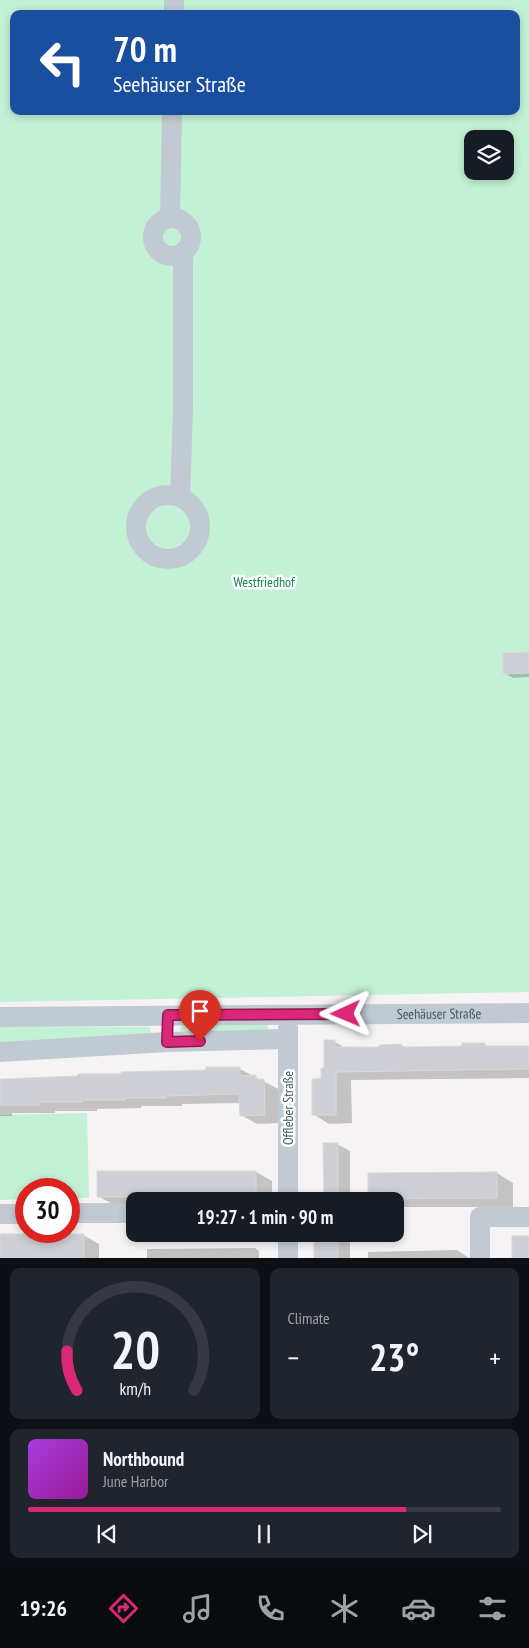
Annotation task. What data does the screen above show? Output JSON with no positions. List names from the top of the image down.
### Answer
{
  "streets": {
    "street": ["Seehäuser Straße", "Offleber Straße"]
  },
  "crossings": [
    ["Seehäuser Straße", "Offleber Straße"]
  ],
  "parks": ["Westfriedhof"],
  "page": {
    "turn": ["70 m", "Seehäuser Straße"],
    "limit": "30",
    "trip": "19:27 · 1 min · 90 m",
    "tile": "Climate",
    "heat": ["−", "23°", "+"],
    "song": ["Northbound", "June Harbor"],
    "tabs": "19:26",
    "gauge": ["20", "km/h"]
  }
}
